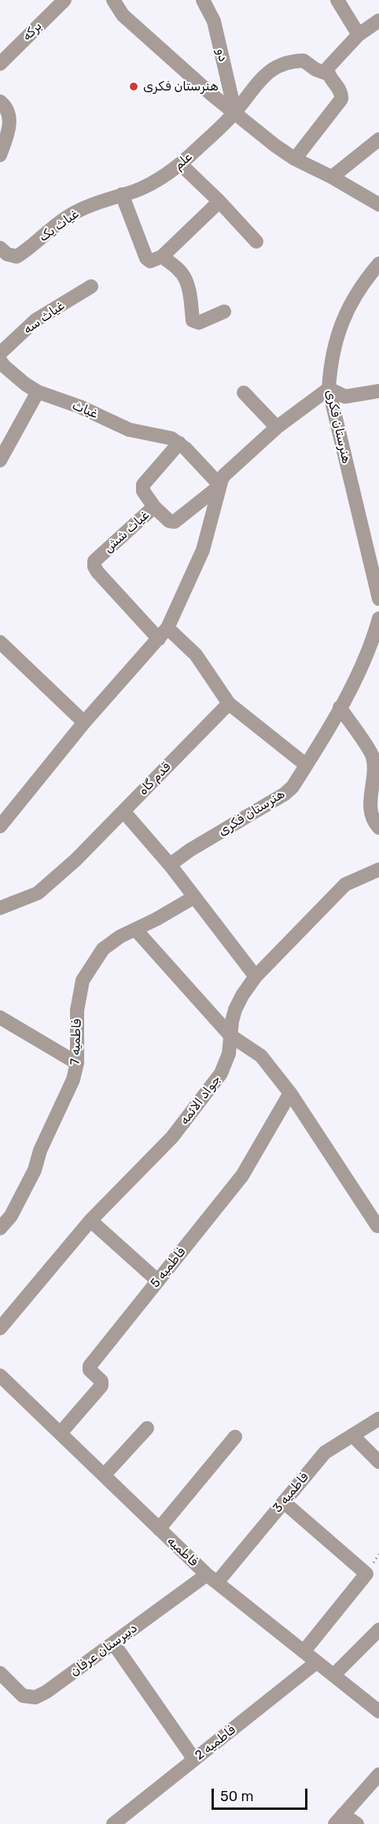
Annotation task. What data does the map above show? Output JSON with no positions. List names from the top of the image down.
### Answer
{
  "streets": {
    "street": [
      "برکه",
      "دو",
      "علم",
      "غیاث یک",
      "غیاث سه",
      "غیاث",
      "هنرستان فکری",
      "غیاث شش",
      "قدم گاه",
      "فاطمیه 7",
      "جواد الائمه",
      "فاطمیه 5",
      "فاطمیه 3",
      "فاطمیه",
      "دبیرستان عرفان",
      "فاطمیه 2"
    ]
  },
  "crossings": [
    ["دو", "علم"],
    ["علم", "غیاث یک"],
    ["غیاث", "غیاث شش"],
    ["غیاث شش", "قدم گاه"],
    ["فاطمیه 5", "فاطمیه"],
    ["فاطمیه 3", "فاطمیه"],
    ["فاطمیه 3", "دبیرستان عرفان"],
    ["فاطمیه", "دبیرستان عرفان"],
    ["فاطمیه", "فاطمیه 2"]
  ],
  "places": ["هنرستان فکری"],
  "scale_bar": "50 m"
}
